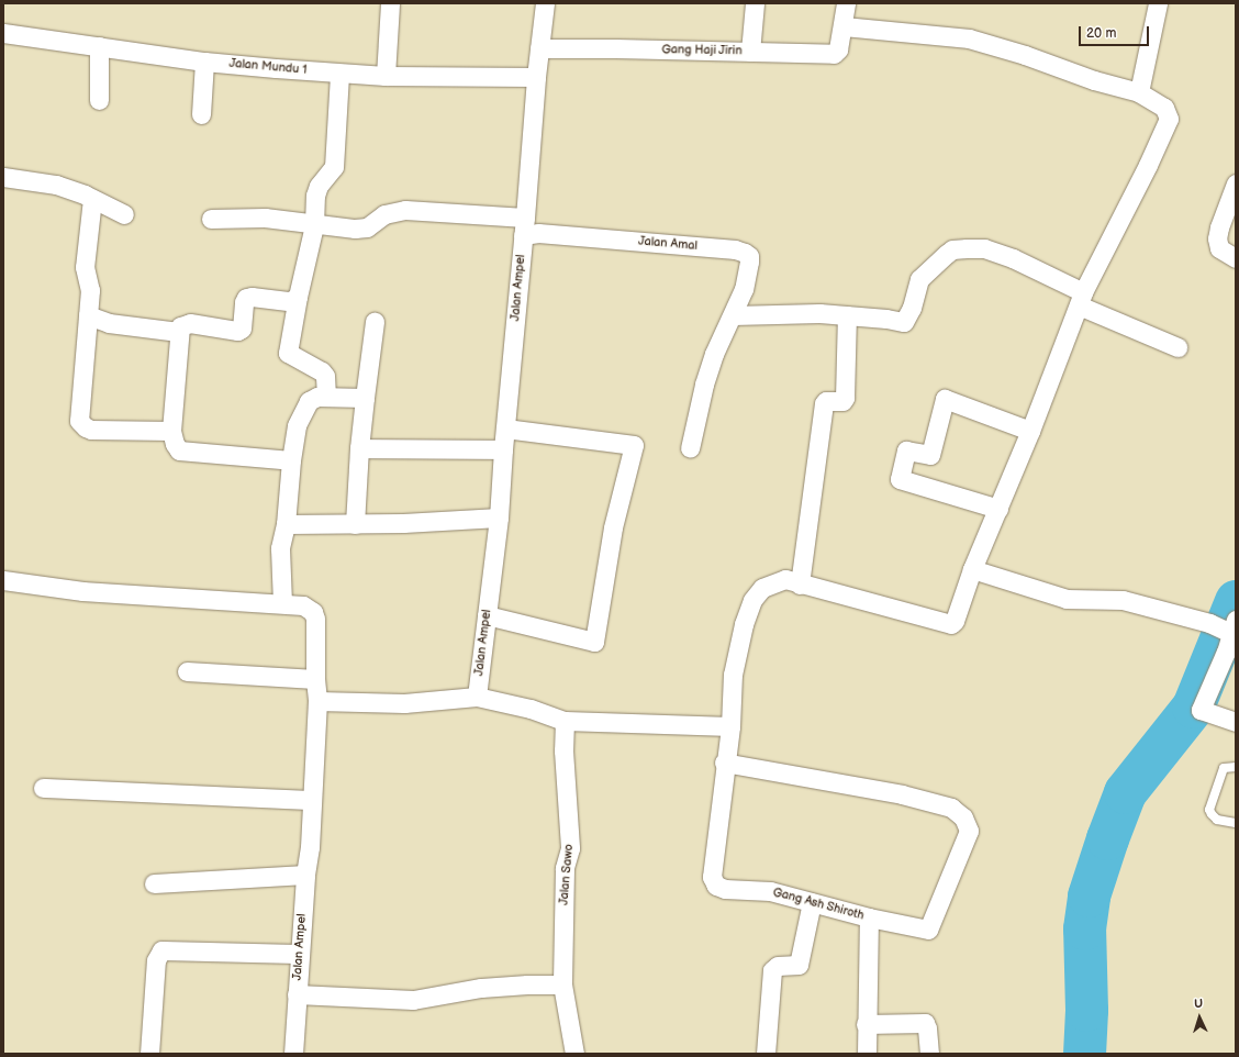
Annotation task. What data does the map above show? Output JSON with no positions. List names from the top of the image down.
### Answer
{
  "streets": {
    "street": [
      "Gang Haji Jirin",
      "Jalan Mundu 1",
      "Jalan Amal",
      "Jalan Ampel",
      "Jalan Sawo",
      "Gang Ash Shiroth"
    ]
  },
  "crossings": [
    ["Gang Haji Jirin", "Jalan Ampel"],
    ["Jalan Mundu 1", "Jalan Ampel"],
    ["Jalan Amal", "Jalan Ampel"]
  ],
  "scale_bar": "20 m",
  "north": "top"
}
